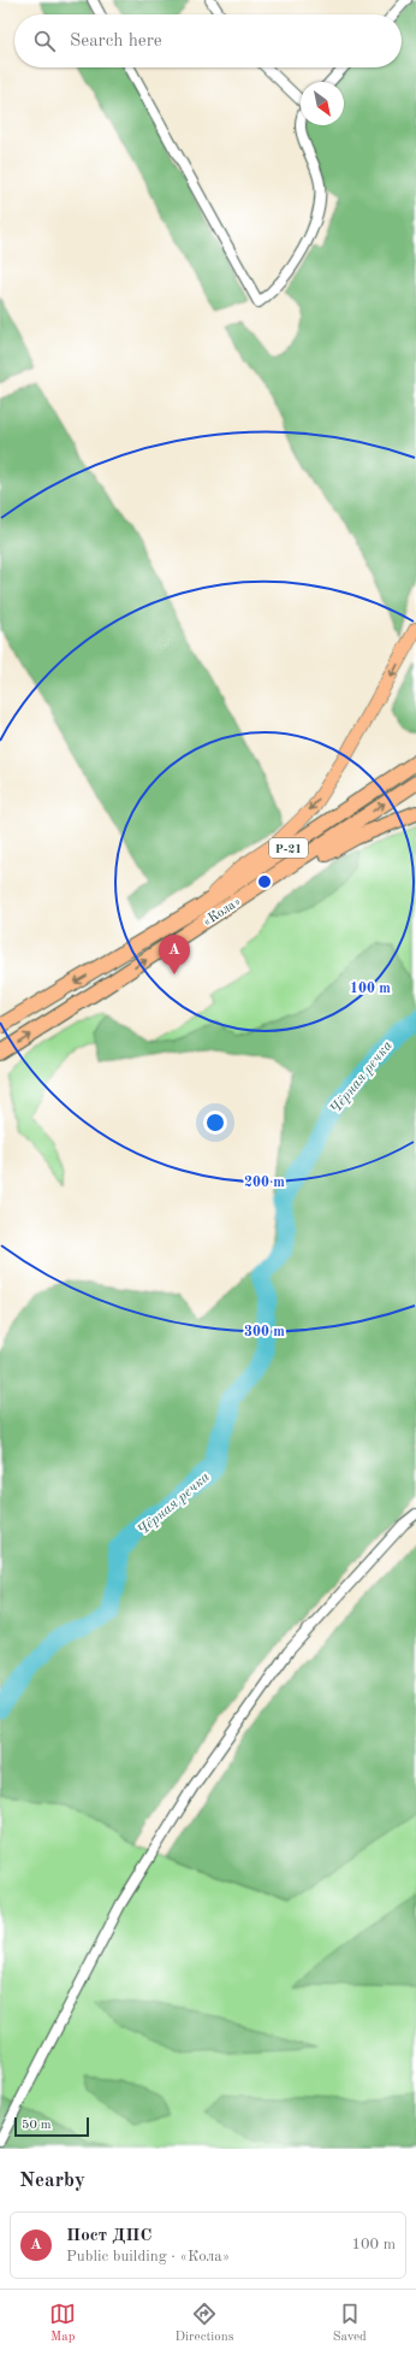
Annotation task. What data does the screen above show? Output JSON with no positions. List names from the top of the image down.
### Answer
{
  "streets": {
    "highway": ["Р-21", "«Кола»"]
  },
  "water": ["Чёрная речка"],
  "scale_bar": "50 m",
  "north": "bottom right",
  "page": {
    "search": "Search here",
    "pins": "A",
    "scale": "50 m",
    "heading": "Nearby",
    "list": [
      {
        "mark": "A",
        "name": "Пост ДПС",
        "note": "Public building · «Кола»",
        "value": "100 m"
      }
    ],
    "nav": ["Map", "Directions", "Saved"]
  },
  "rings": ["100 m", "200 m", "300 m"]
}
